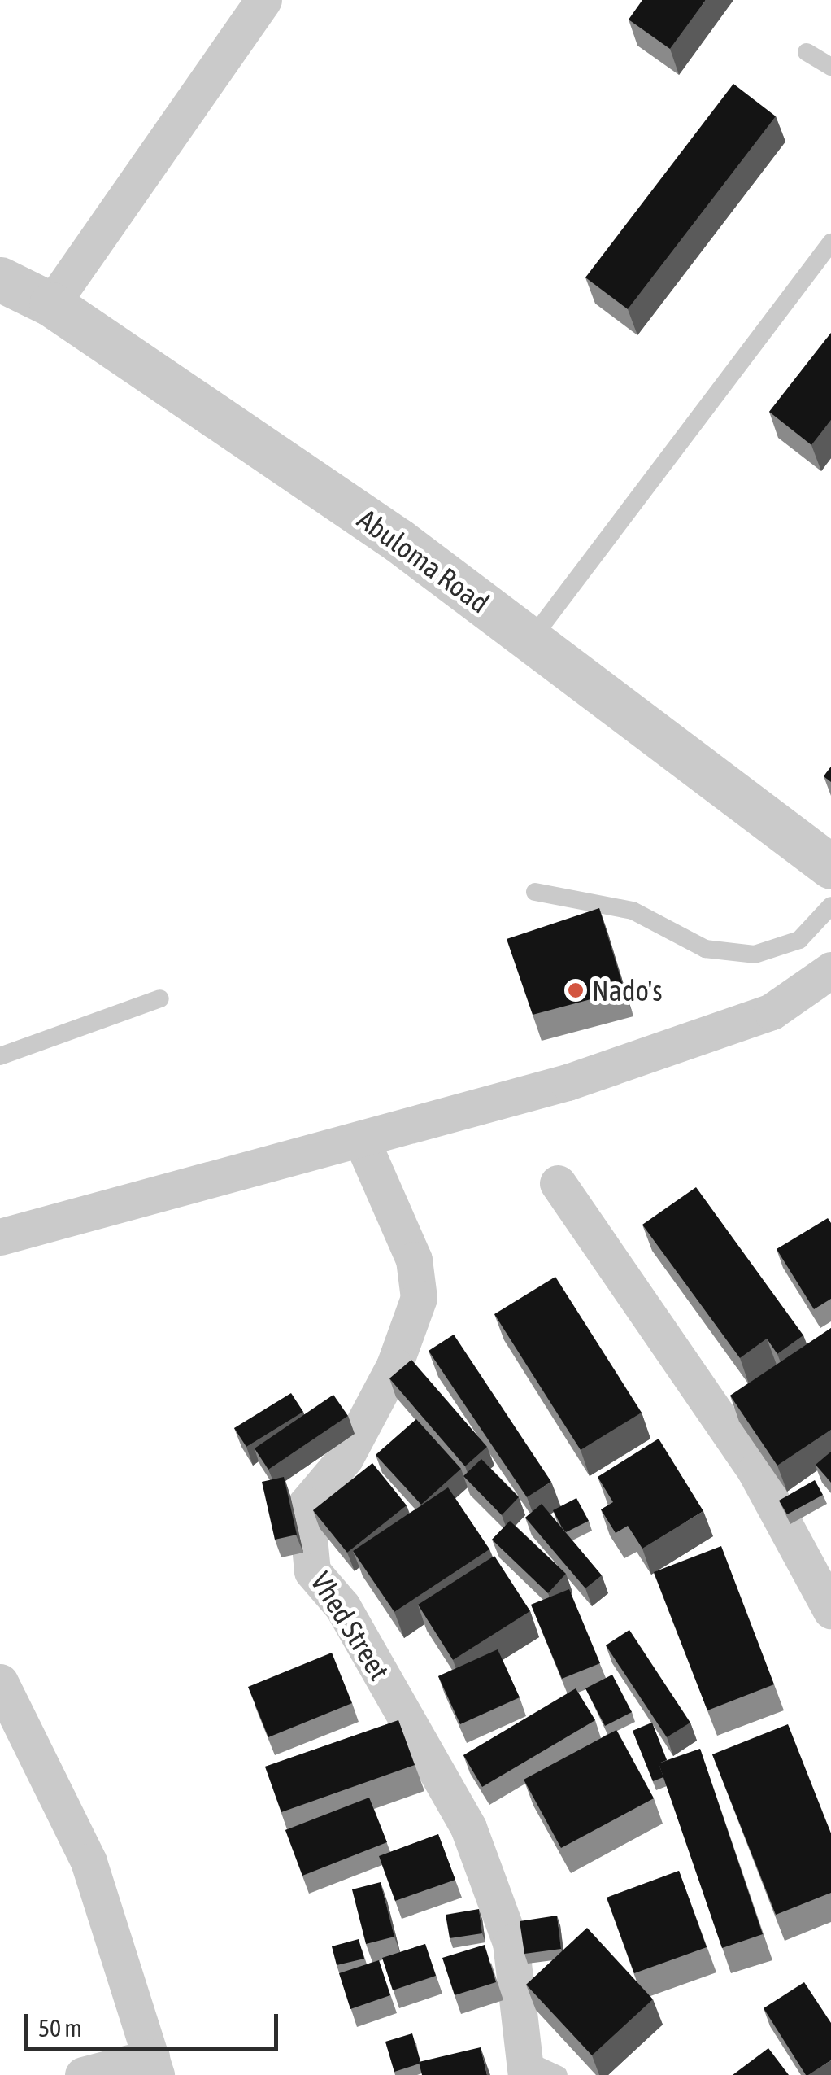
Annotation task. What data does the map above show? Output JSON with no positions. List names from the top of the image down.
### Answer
{
  "streets": {
    "street": ["Abuloma Road", "Vhed Street"]
  },
  "places": ["Nado's"],
  "scale_bar": "50 m"
}
